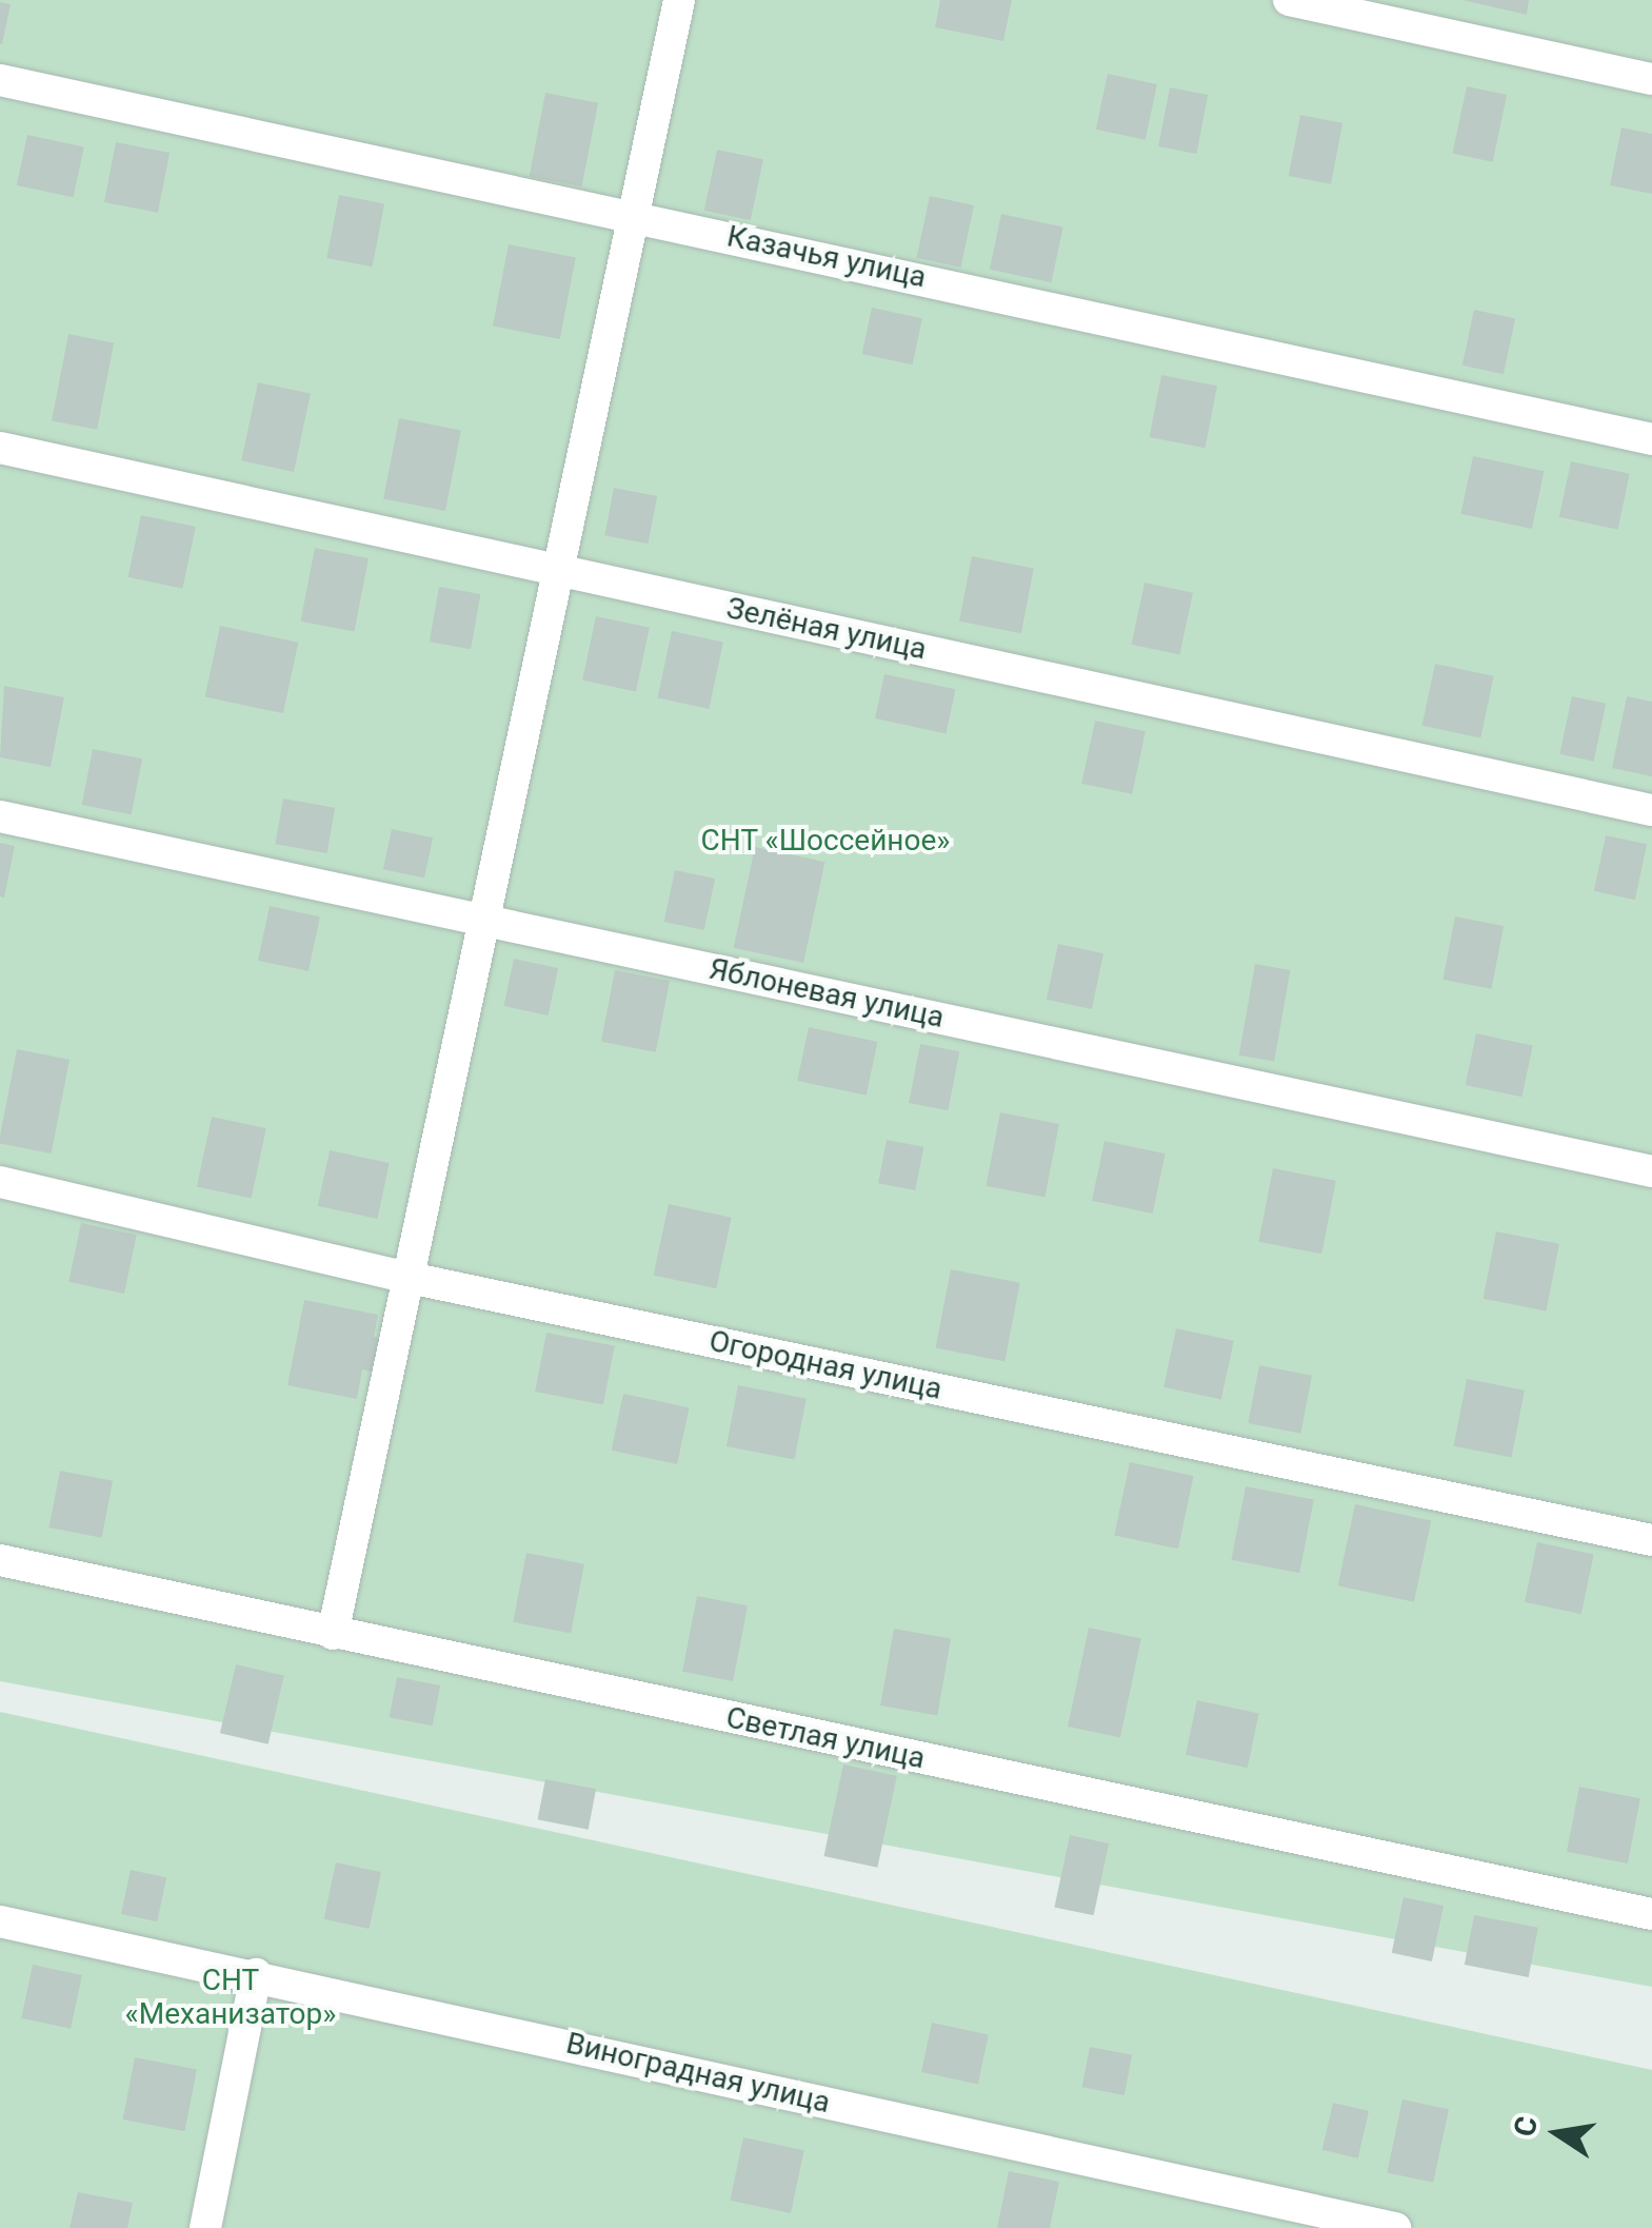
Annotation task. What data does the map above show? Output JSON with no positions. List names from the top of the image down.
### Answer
{
  "streets": {
    "street": [
      "Казачья улица",
      "Зелёная улица",
      "Яблоневая улица",
      "Огородная улица",
      "Светлая улица",
      "Виноградная улица"
    ]
  },
  "parks": ["СНТ «Шоссейное»", "СНТ «Механизатор»"],
  "north": "left"
}
